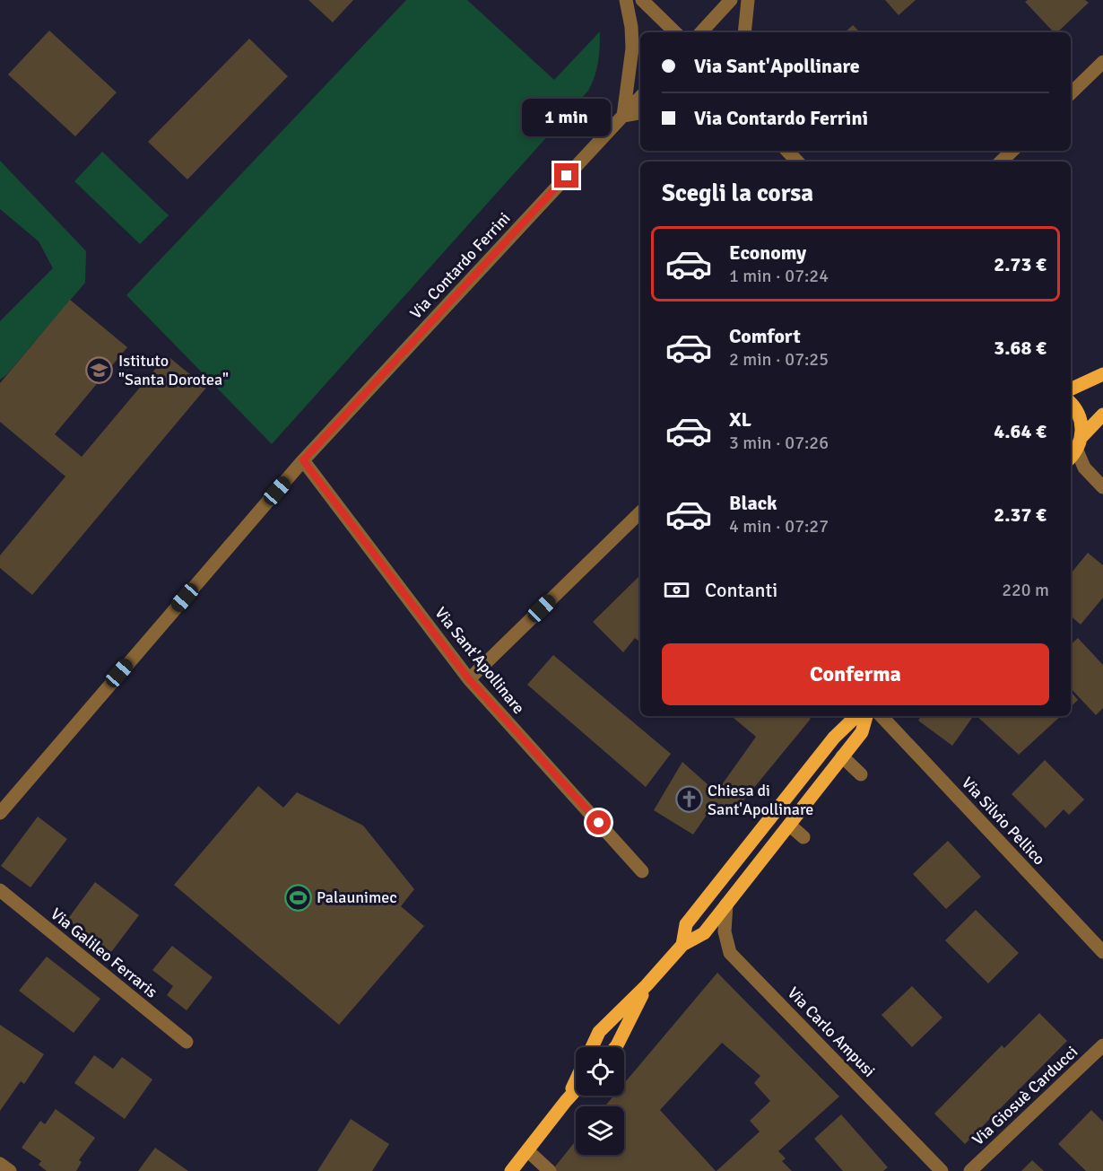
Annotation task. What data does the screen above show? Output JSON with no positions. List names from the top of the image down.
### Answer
{
  "streets": {
    "street": [
      "Via Contardo Ferrini",
      "Via Sant'Apollinare",
      "Via Silvio Pellico",
      "Via Galileo Ferraris",
      "Via Carlo Ampusi",
      "Via Giosuè Carducci"
    ]
  },
  "crossings": [
    ["Via Contardo Ferrini", "Via Sant'Apollinare"]
  ],
  "places": {
    "school or university": ["Istituto \"Santa Dorotea\""],
    "church": ["Chiesa di Sant'Apollinare"],
    "sports": ["Palaunimec"]
  },
  "page": {
    "banner": ["Via Sant'Apollinare", "Via Contardo Ferrini"],
    "bubble": "1 min",
    "heading": "Scegli la corsa",
    "list": [
      {
        "name": "Economy",
        "note": "1 min · 07:24",
        "value": "2.73 €"
      },
      {
        "name": "Comfort",
        "note": "2 min · 07:25",
        "value": "3.68 €"
      },
      {
        "name": "XL",
        "note": "3 min · 07:26",
        "value": "4.64 €"
      },
      {
        "name": "Black",
        "note": "4 min · 07:27",
        "value": "2.37 €"
      }
    ],
    "pay": ["Contanti", "220 m"],
    "buttons": "Conferma"
  }
}
